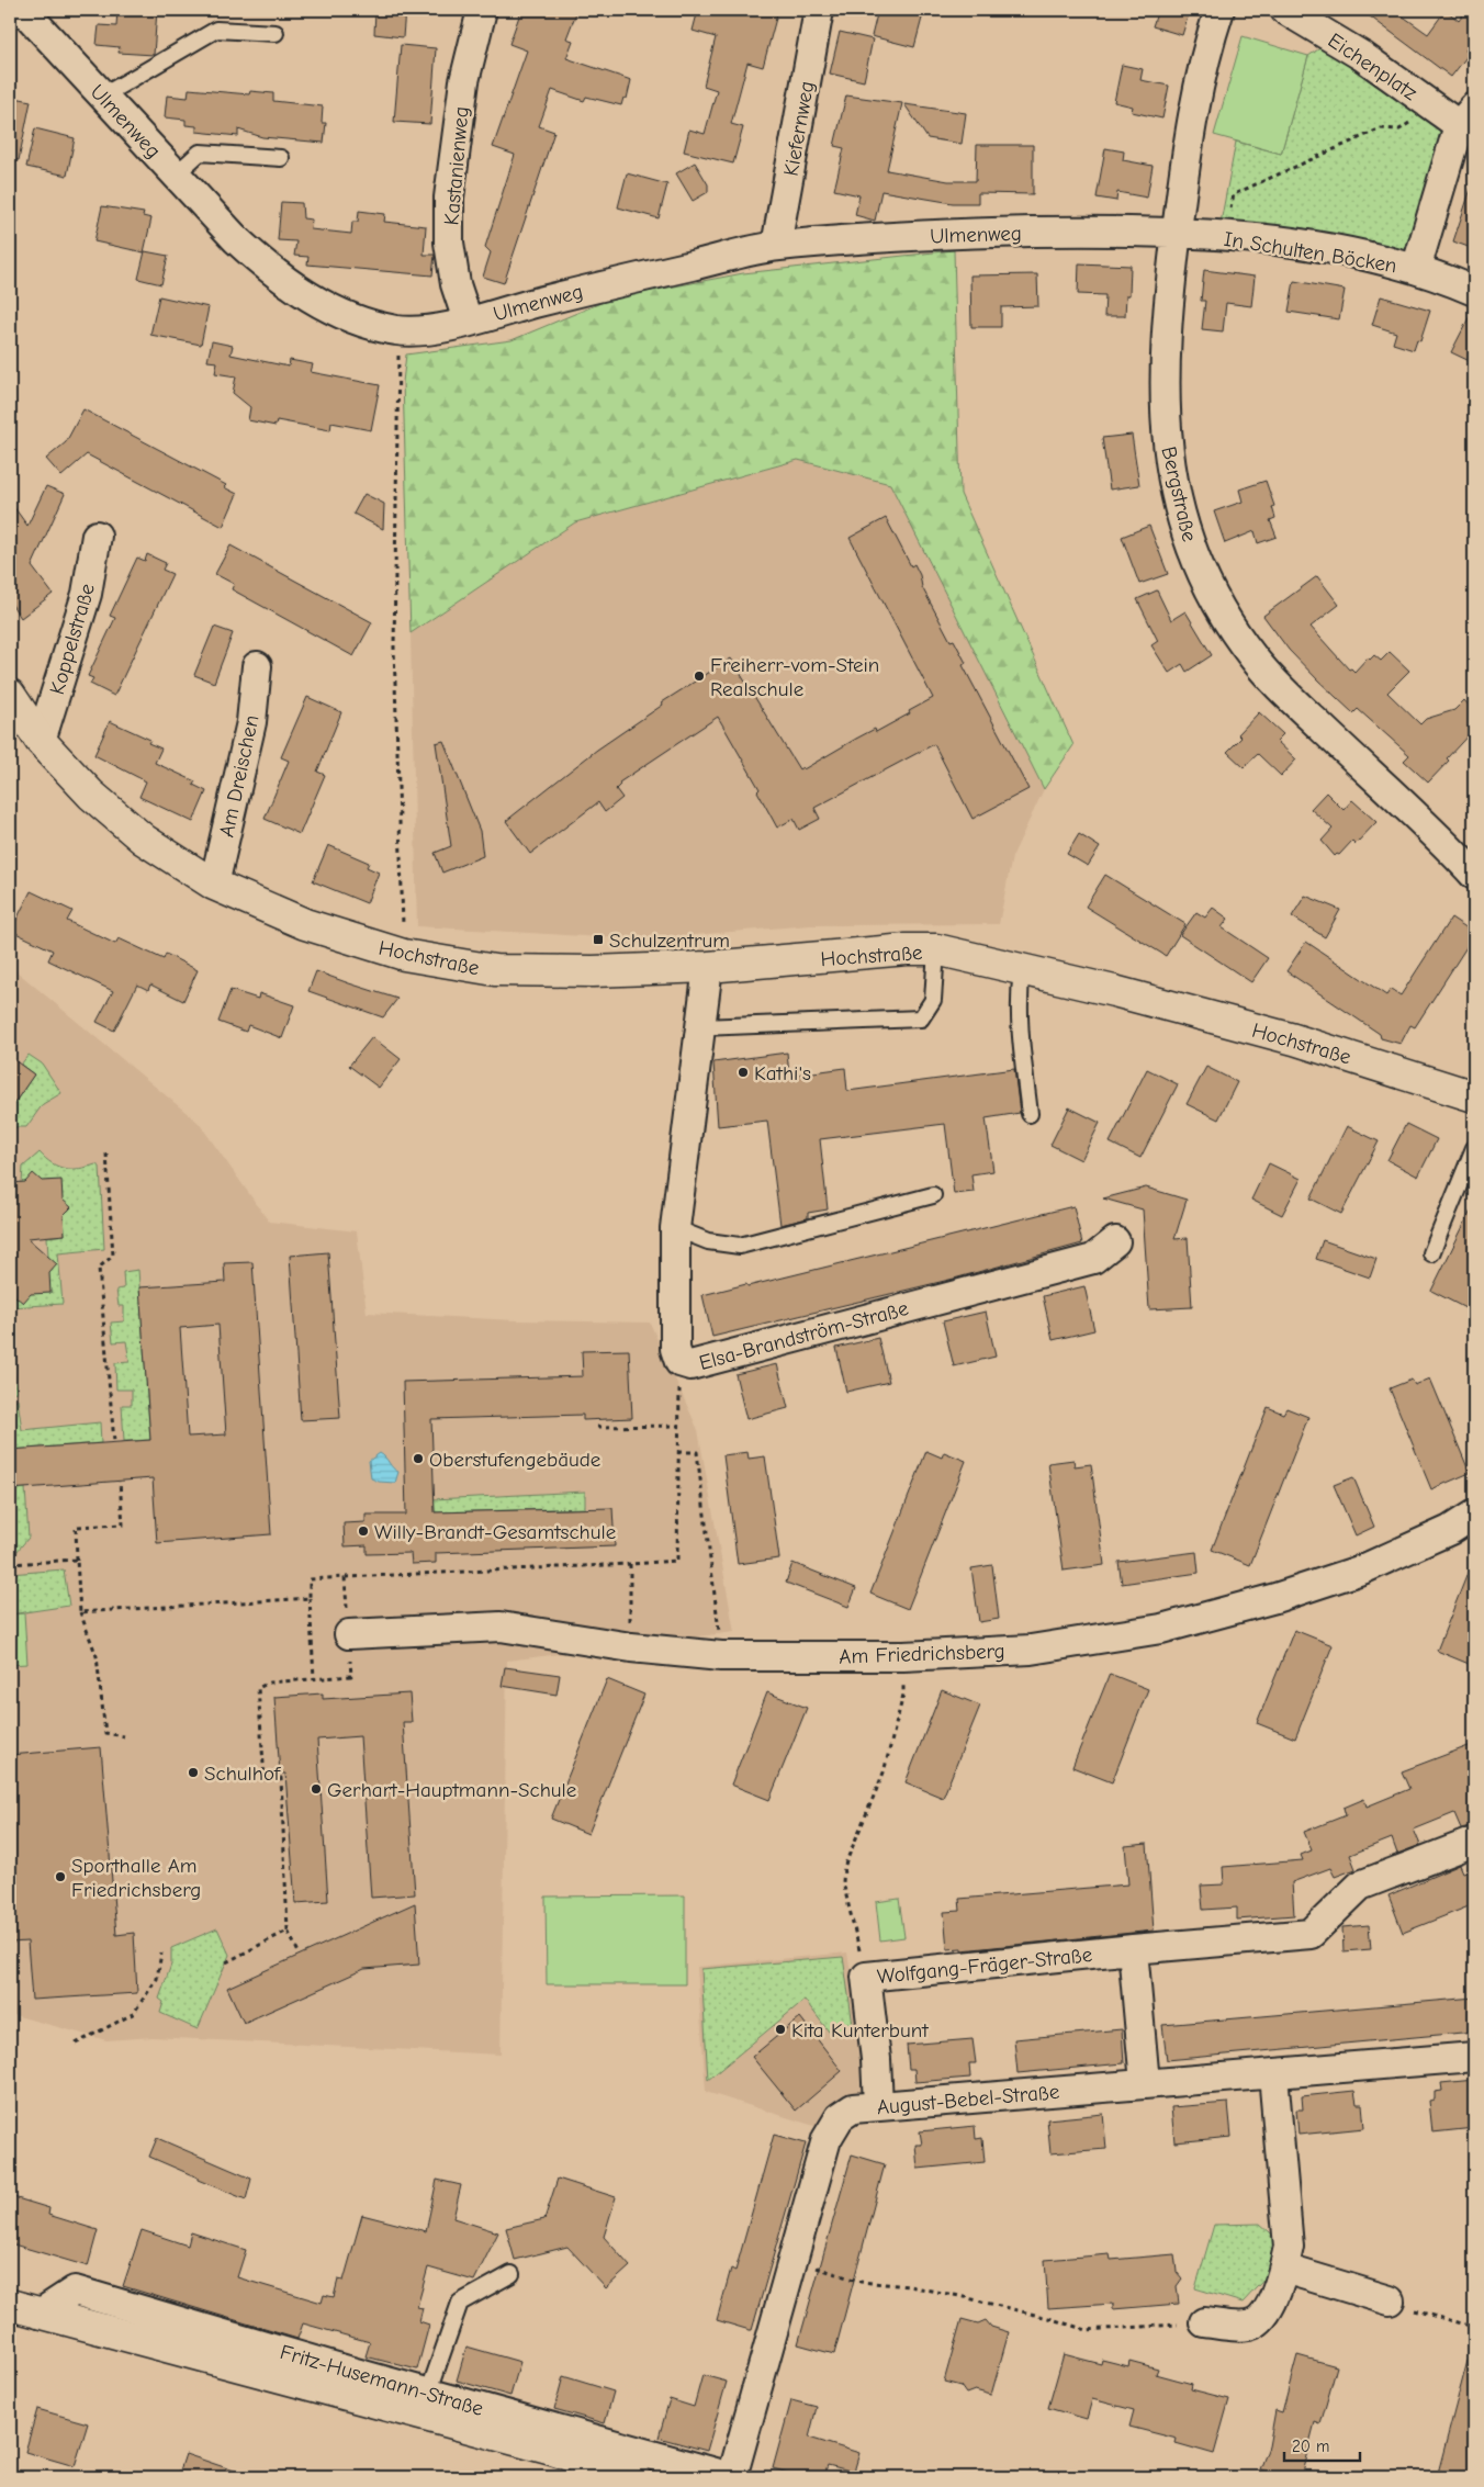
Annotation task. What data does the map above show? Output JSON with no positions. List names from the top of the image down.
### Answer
{
  "streets": {
    "street": [
      "Eichenplatz",
      "Ulmenweg",
      "Kiefernweg",
      "Kastanienweg",
      "In Schulten Böcken",
      "Bergstraße",
      "Koppelstraße",
      "Am Dreischen",
      "Hochstraße",
      "Elsa-Brandström-Straße",
      "Am Friedrichsberg",
      "Wolfgang-Fräger-Straße",
      "August-Bebel-Straße",
      "Fritz-Husemann-Straße"
    ]
  },
  "crossings": [
    ["Ulmenweg", "Kiefernweg"],
    ["Ulmenweg", "Kastanienweg"],
    ["Ulmenweg", "In Schulten Böcken"],
    ["Ulmenweg", "Bergstraße"],
    ["In Schulten Böcken", "Bergstraße"],
    ["Koppelstraße", "Hochstraße"],
    ["Am Dreischen", "Hochstraße"],
    ["Hochstraße", "Elsa-Brandström-Straße"],
    ["Wolfgang-Fräger-Straße", "August-Bebel-Straße"],
    ["August-Bebel-Straße", "Fritz-Husemann-Straße"]
  ],
  "places": {
    "other": [
      "Freiherr-vom-Stein Realschule",
      "Kathi's",
      "Oberstufengebäude",
      "Willy-Brandt-Gesamtschule",
      "Schulhof",
      "Gerhart-Hauptmann-Schule",
      "Sporthalle Am Friedrichsberg",
      "Kita Kunterbunt"
    ],
    "transit": ["Schulzentrum"]
  },
  "scale_bar": "20 m"
}
